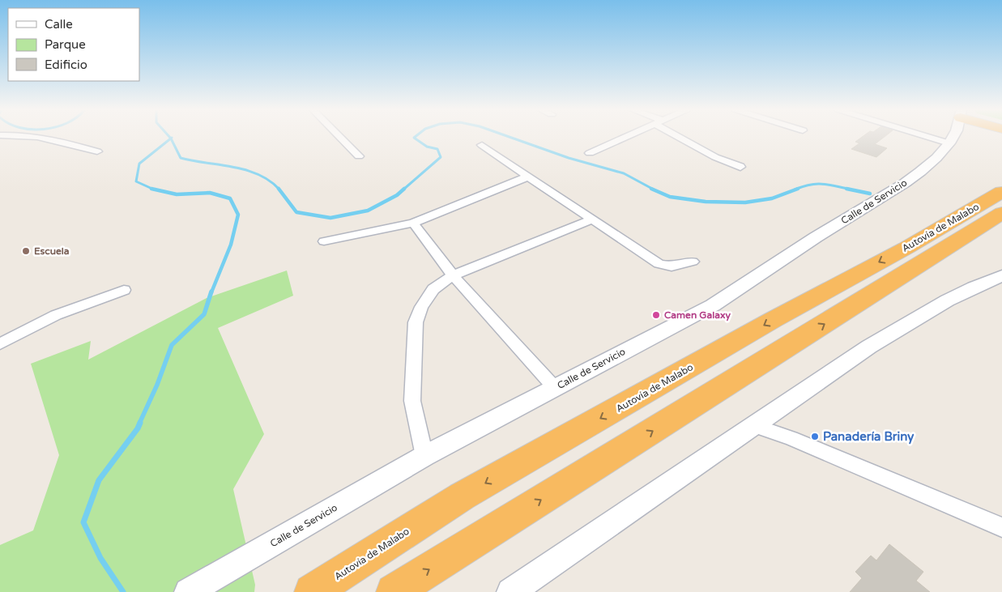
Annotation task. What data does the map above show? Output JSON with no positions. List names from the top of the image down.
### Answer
{
  "streets": {
    "highway": ["Autovía de Malabo"],
    "street": ["Calle de Servicio"]
  },
  "places": ["Escuela", "Camen Galaxy", "Panadería Briny"],
  "legend": ["Calle", "Parque", "Edificio"]
}
